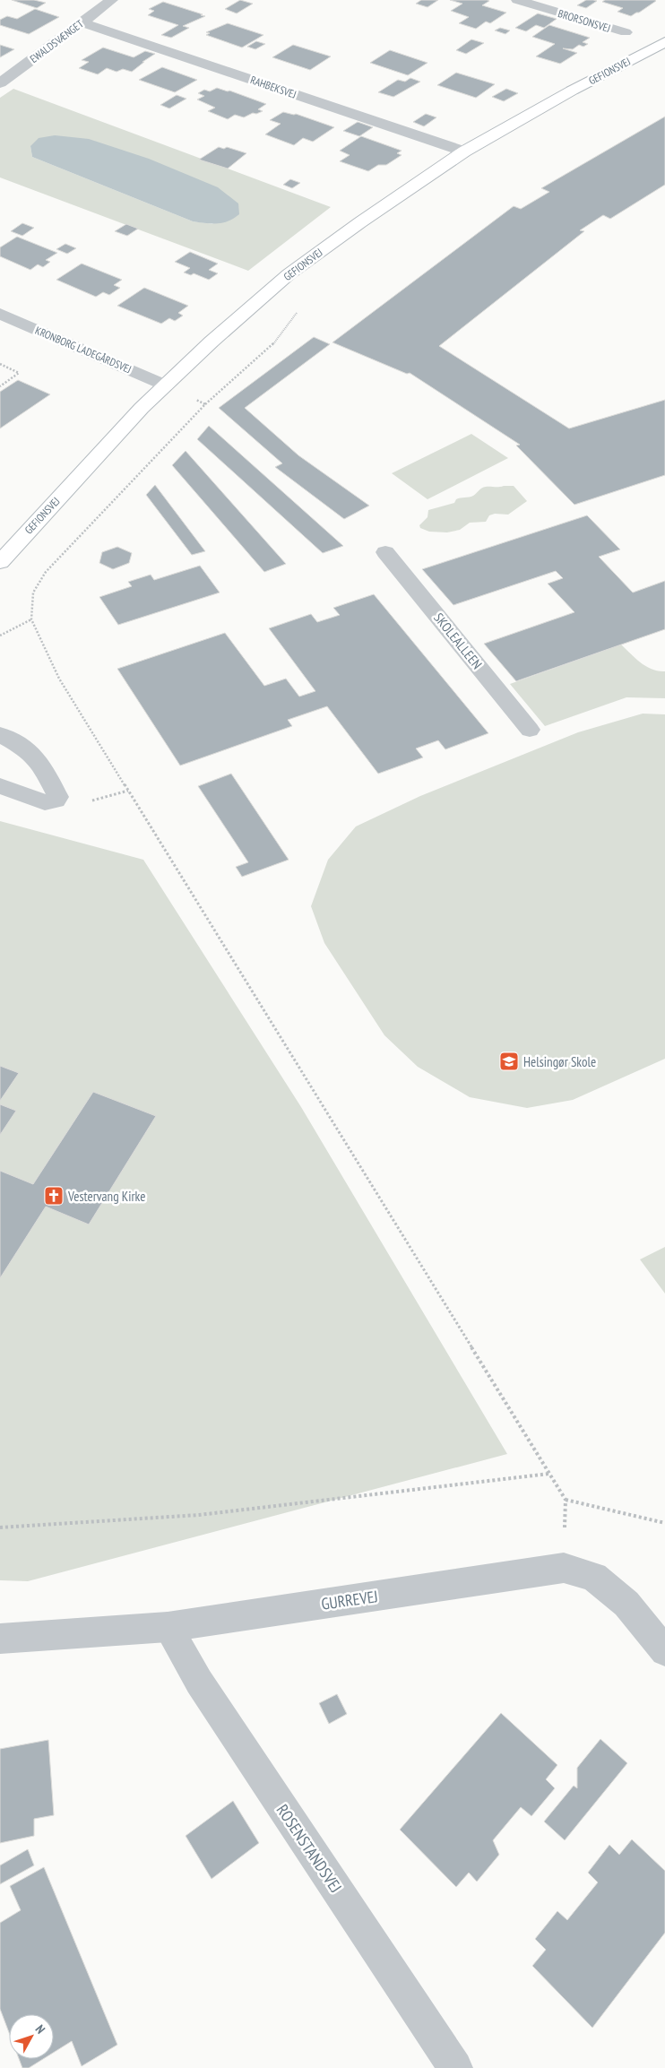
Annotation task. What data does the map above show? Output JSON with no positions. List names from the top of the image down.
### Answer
{
  "streets": {
    "main road": ["GEFIONSVEJ"],
    "street": [
      "BRORSONSVEJ",
      "EWALDSVÆNGET",
      "RAHBEKSVEJ",
      "KRONBORG LADEGÅRDSVEJ",
      "SKOLEALLEEN",
      "GURREVEJ",
      "ROSENSTANDSVEJ"
    ]
  },
  "crossings": [
    ["EWALDSVÆNGET", "RAHBEKSVEJ"],
    ["GEFIONSVEJ", "RAHBEKSVEJ"],
    ["GEFIONSVEJ", "KRONBORG LADEGÅRDSVEJ"],
    ["GURREVEJ", "ROSENSTANDSVEJ"]
  ],
  "places": {
    "school or university": ["Helsingør Skole"],
    "church": ["Vestervang Kirke"]
  },
  "north": "top right"
}
